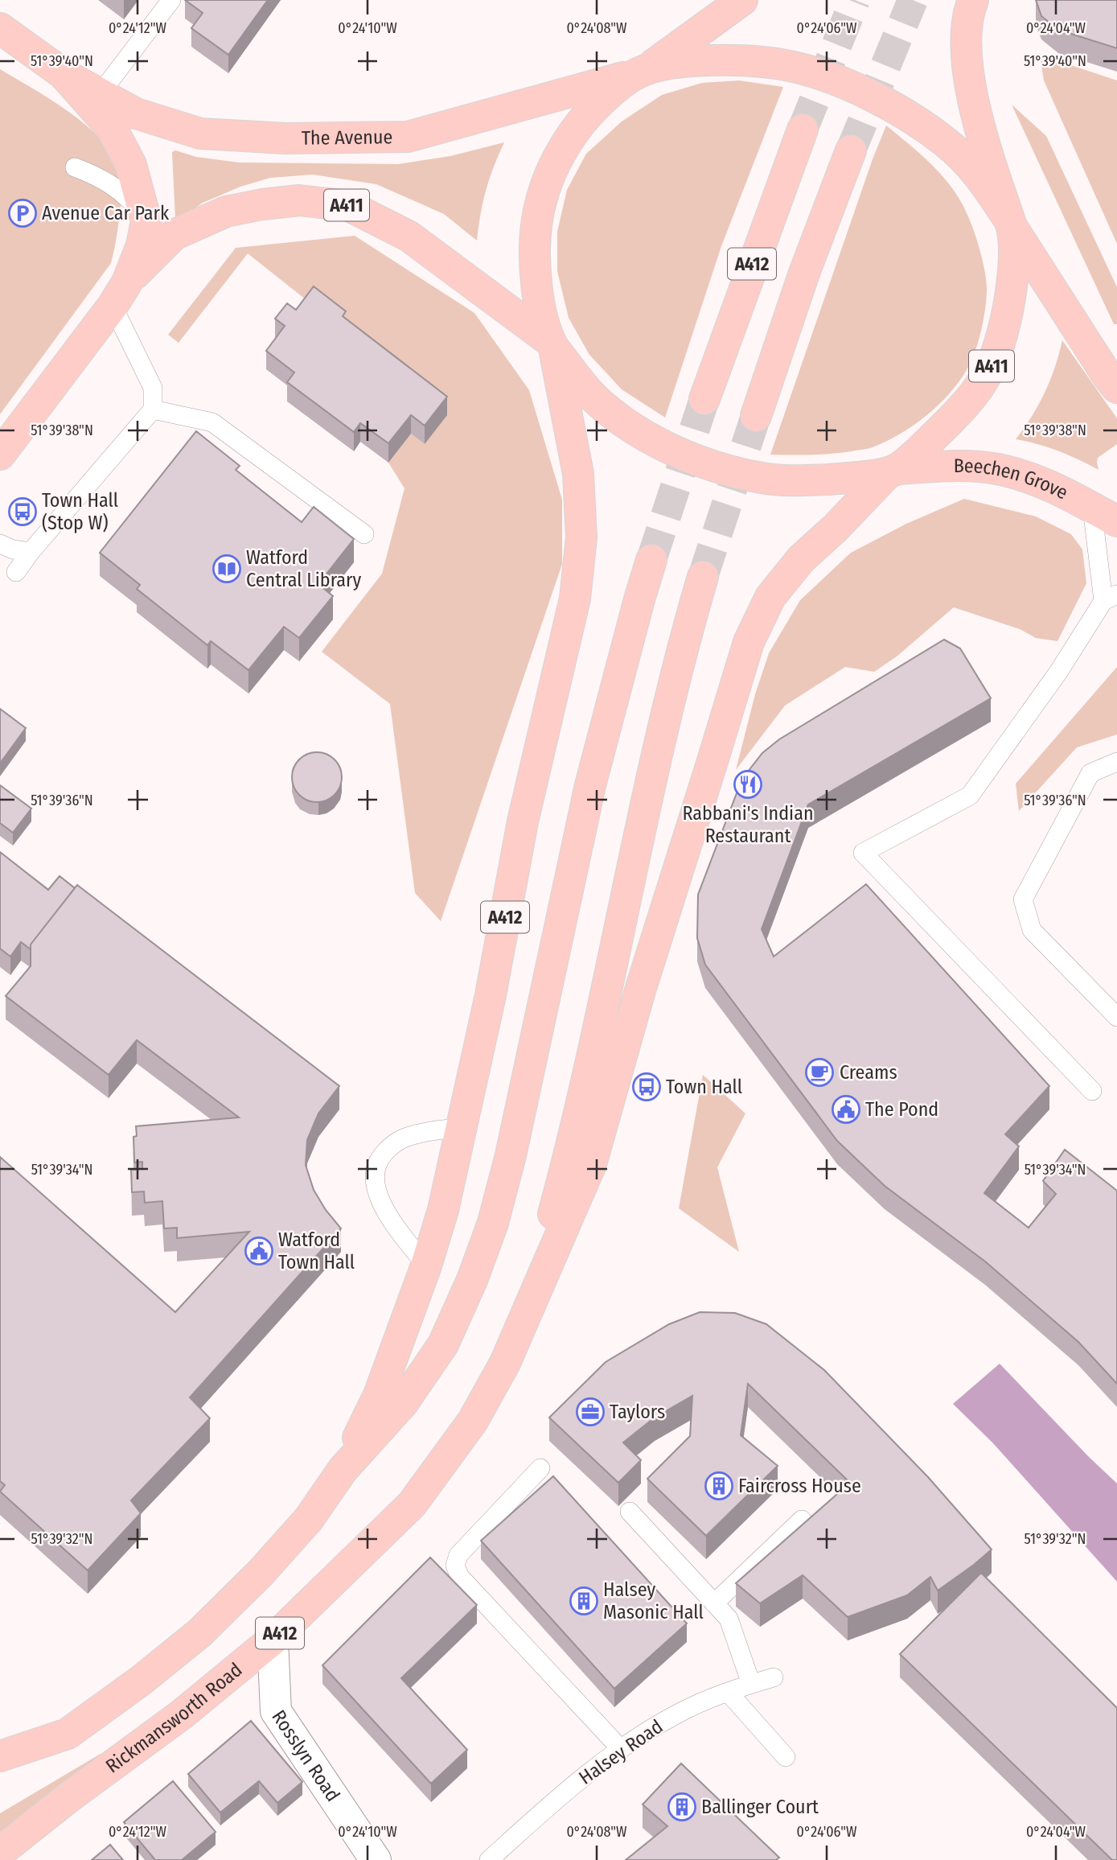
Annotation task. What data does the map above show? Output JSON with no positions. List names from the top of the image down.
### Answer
{
  "streets": {
    "main road": [
      "The Avenue",
      "A411",
      "A412",
      "Beechen Grove",
      "Rickmansworth Road"
    ],
    "street": ["Rosslyn Road"],
    "lane": ["Halsey Road"]
  },
  "crossings": [
    ["The Avenue", "A411"],
    ["A411", "A412"],
    ["A411", "Beechen Grove"],
    ["A412", "Beechen Grove"],
    ["A412", "Rickmansworth Road"],
    ["Rickmansworth Road", "Rosslyn Road"]
  ],
  "places": {
    "parking": ["Avenue Car Park"],
    "bus stop": ["Town Hall (Stop W)", "Town Hall"],
    "library": ["Watford Central Library"],
    "restaurant": ["Rabbani's Indian Restaurant"],
    "cafe": ["Creams"],
    "public building": ["The Pond", "Watford Town Hall"],
    "office": ["Taylors"],
    "building": ["Faircross House", "Halsey Masonic Hall", "Ballinger Court"]
  },
  "coordinates": [
    "0°24'12\"W",
    "0°24'10\"W",
    "0°24'08\"W",
    "0°24'06\"W",
    "0°24'04\"W",
    "51°39'40\"N",
    "51°39'38\"N",
    "51°39'36\"N",
    "51°39'34\"N",
    "51°39'32\"N"
  ]
}
